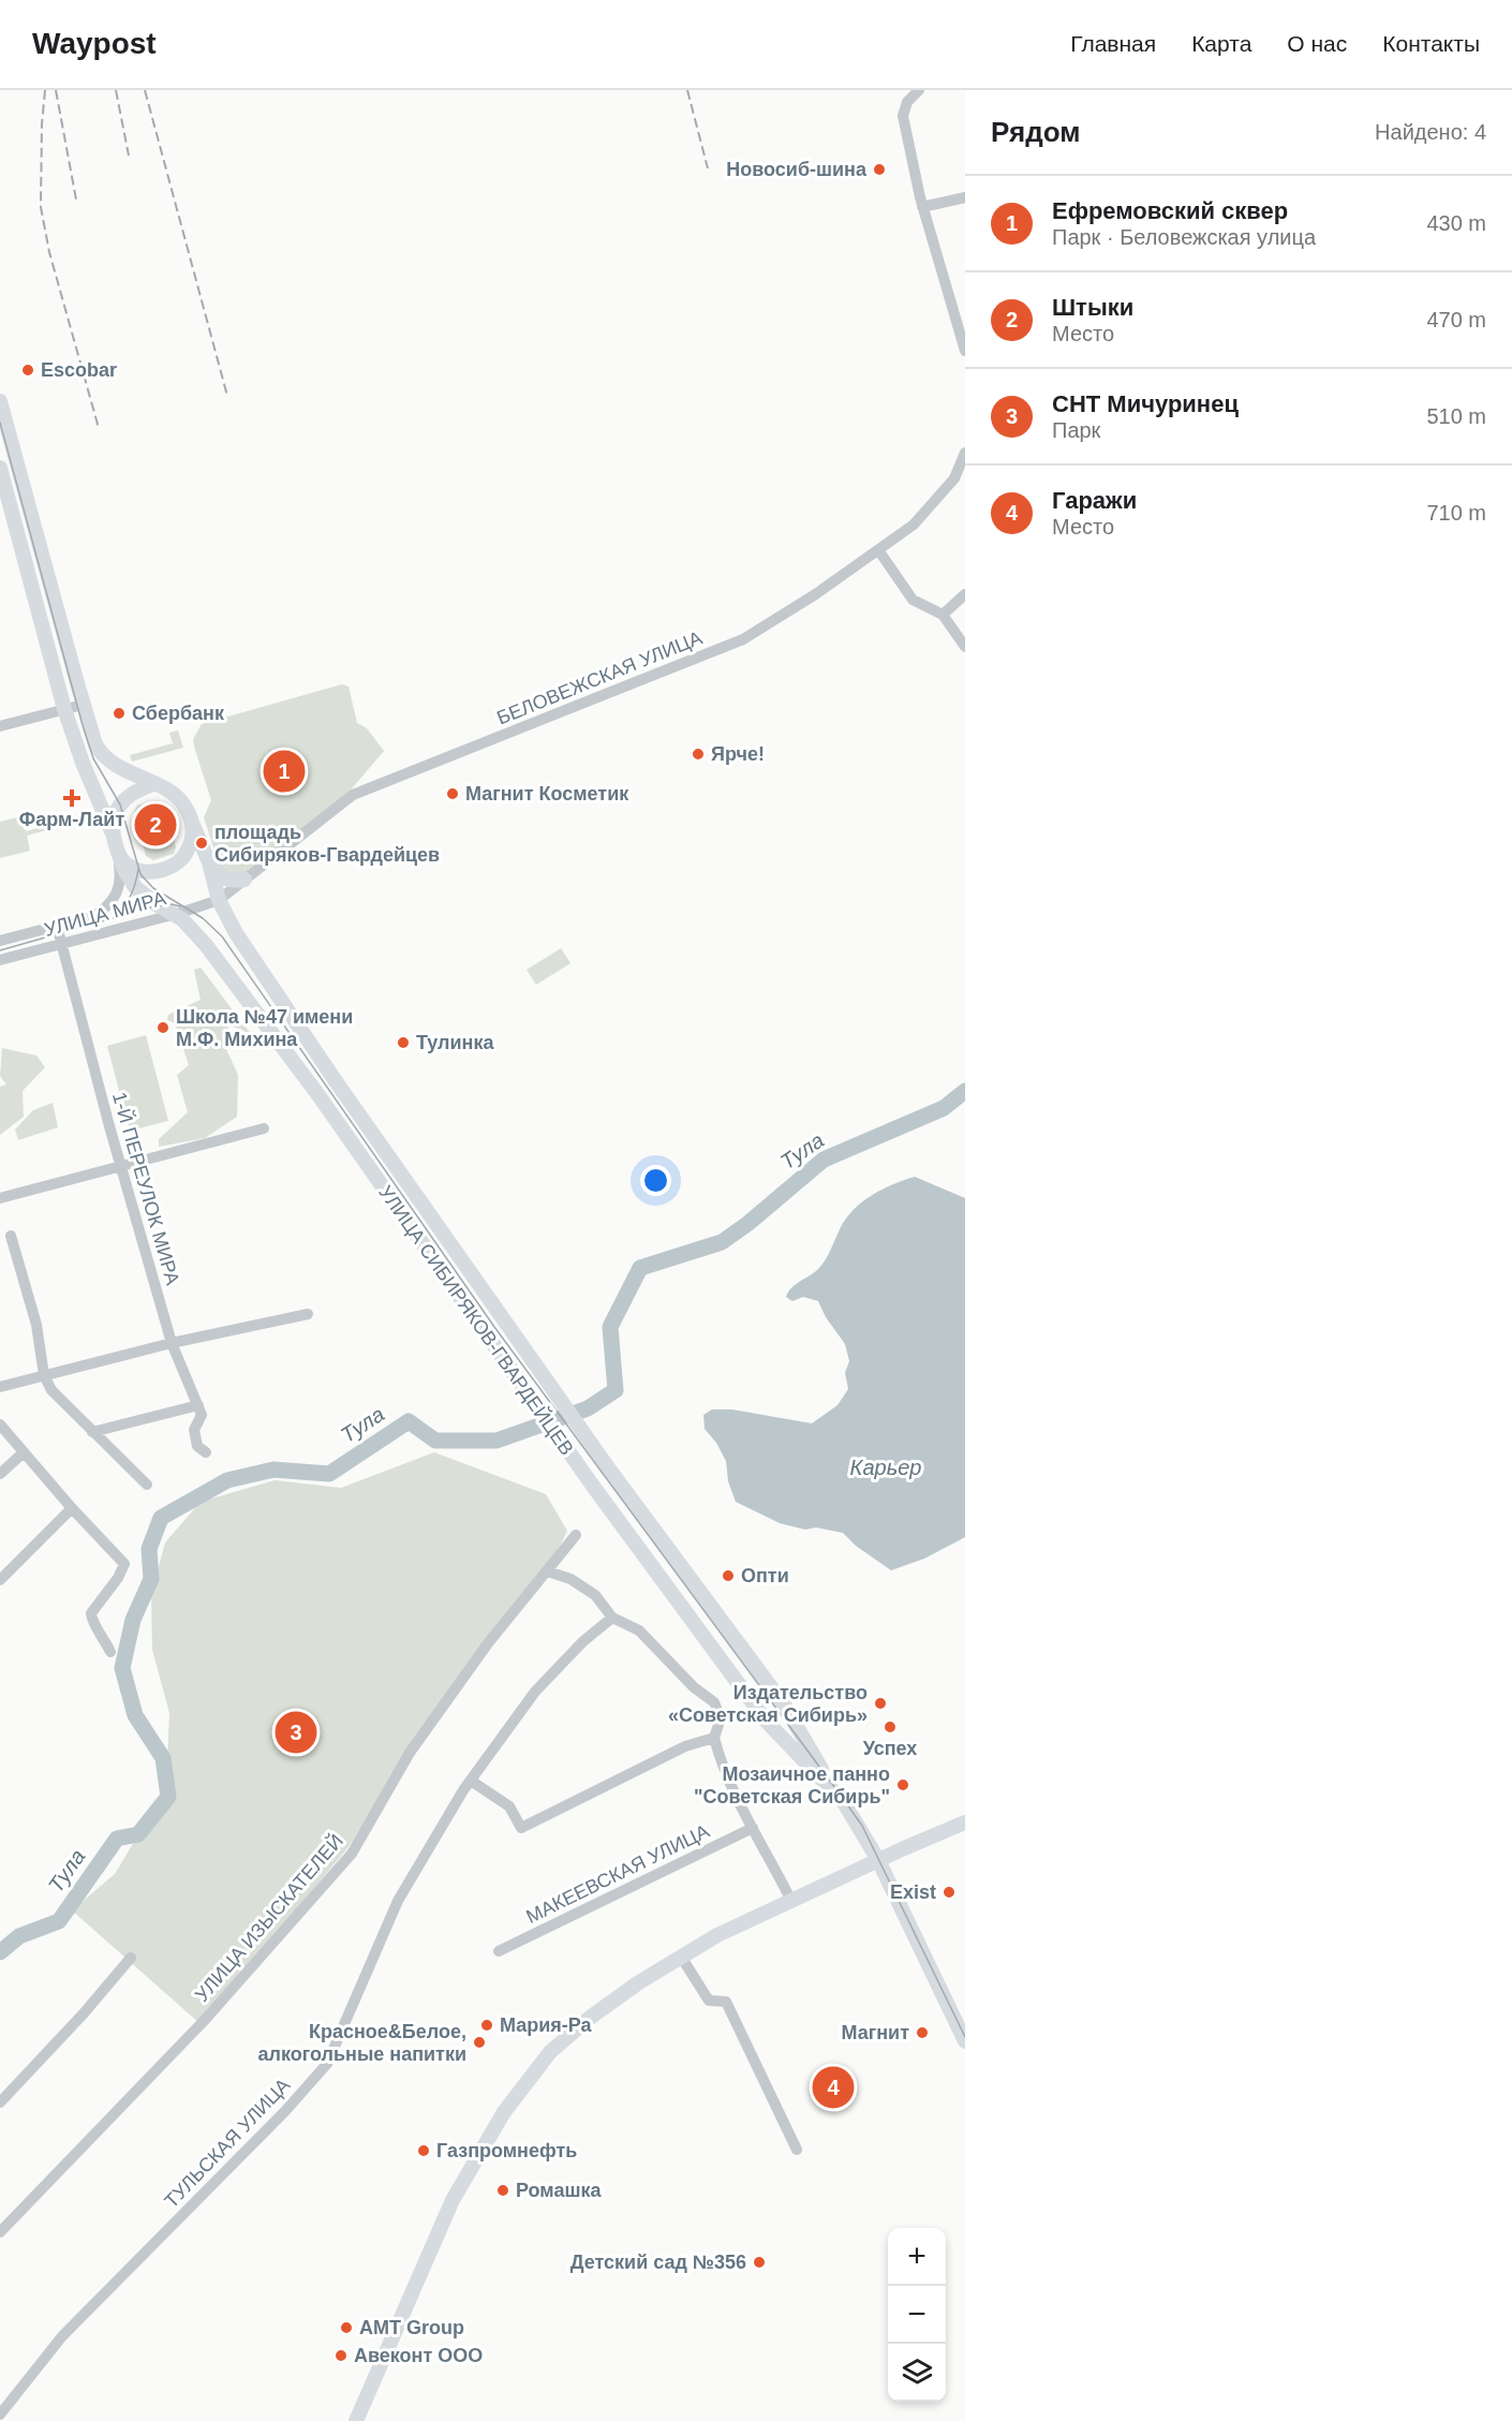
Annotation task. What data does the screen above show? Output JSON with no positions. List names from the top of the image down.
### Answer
{
  "streets": {
    "main road": ["УЛИЦА СИБИРЯКОВ-ГВАРДЕЙЦЕВ"],
    "street": [
      "БЕЛОВЕЖСКАЯ УЛИЦА",
      "УЛИЦА МИРА",
      "1-Й ПЕРЕУЛОК МИРА",
      "МАКЕЕВСКАЯ УЛИЦА",
      "УЛИЦА ИЗЫСКАТЕЛЕЙ",
      "ТУЛЬСКАЯ УЛИЦА"
    ]
  },
  "crossings": [
    ["БЕЛОВЕЖСКАЯ УЛИЦА", "УЛИЦА МИРА"],
    ["БЕЛОВЕЖСКАЯ УЛИЦА", "УЛИЦА СИБИРЯКОВ-ГВАРДЕЙЦЕВ"],
    ["УЛИЦА МИРА", "1-Й ПЕРЕУЛОК МИРА"],
    ["УЛИЦА МИРА", "УЛИЦА СИБИРЯКОВ-ГВАРДЕЙЦЕВ"]
  ],
  "water": ["Тула", "Карьер"],
  "places": {
    "other": [
      "Новосиб-шина",
      "Escobar",
      "Сбербанк",
      "Ярче!",
      "Магнит Косметик",
      "площадь Сибиряков-Гвардейцев",
      "Школа №47 имени М.Ф. Михина",
      "Тулинка",
      "Опти",
      "Издательство «Советская Сибирь»",
      "Успех",
      "Мозаичное панно \"Советская Сибирь\"",
      "Exist",
      "Мария-Ра",
      "Магнит",
      "Красное&Белое, алкогольные напитки",
      "Газпромнефть",
      "Ромашка",
      "Детский сад №356",
      "АМТ Group",
      "Авеконт ООО"
    ],
    "health": ["Фарм-Лайт"]
  },
  "page": {
    "header": "Waypost",
    "nav": [
      "Главная",
      "Карта",
      "О нас",
      "Контакты"
    ],
    "heading": ["Рядом", "Найдено: 4"],
    "list": [
      {
        "mark": "1",
        "name": "Ефремовский сквер",
        "note": "Парк · Беловежская улица",
        "value": "430 m"
      },
      {
        "mark": "2",
        "name": "Штыки",
        "note": "Место",
        "value": "470 m"
      },
      {
        "mark": "3",
        "name": "СНТ Мичуринец",
        "note": "Парк",
        "value": "510 m"
      },
      {
        "mark": "4",
        "name": "Гаражи",
        "note": "Место",
        "value": "710 m"
      }
    ],
    "pins": [
      "1",
      "2",
      "3",
      "4"
    ],
    "map_buttons": ["+", "−"]
  }
}
